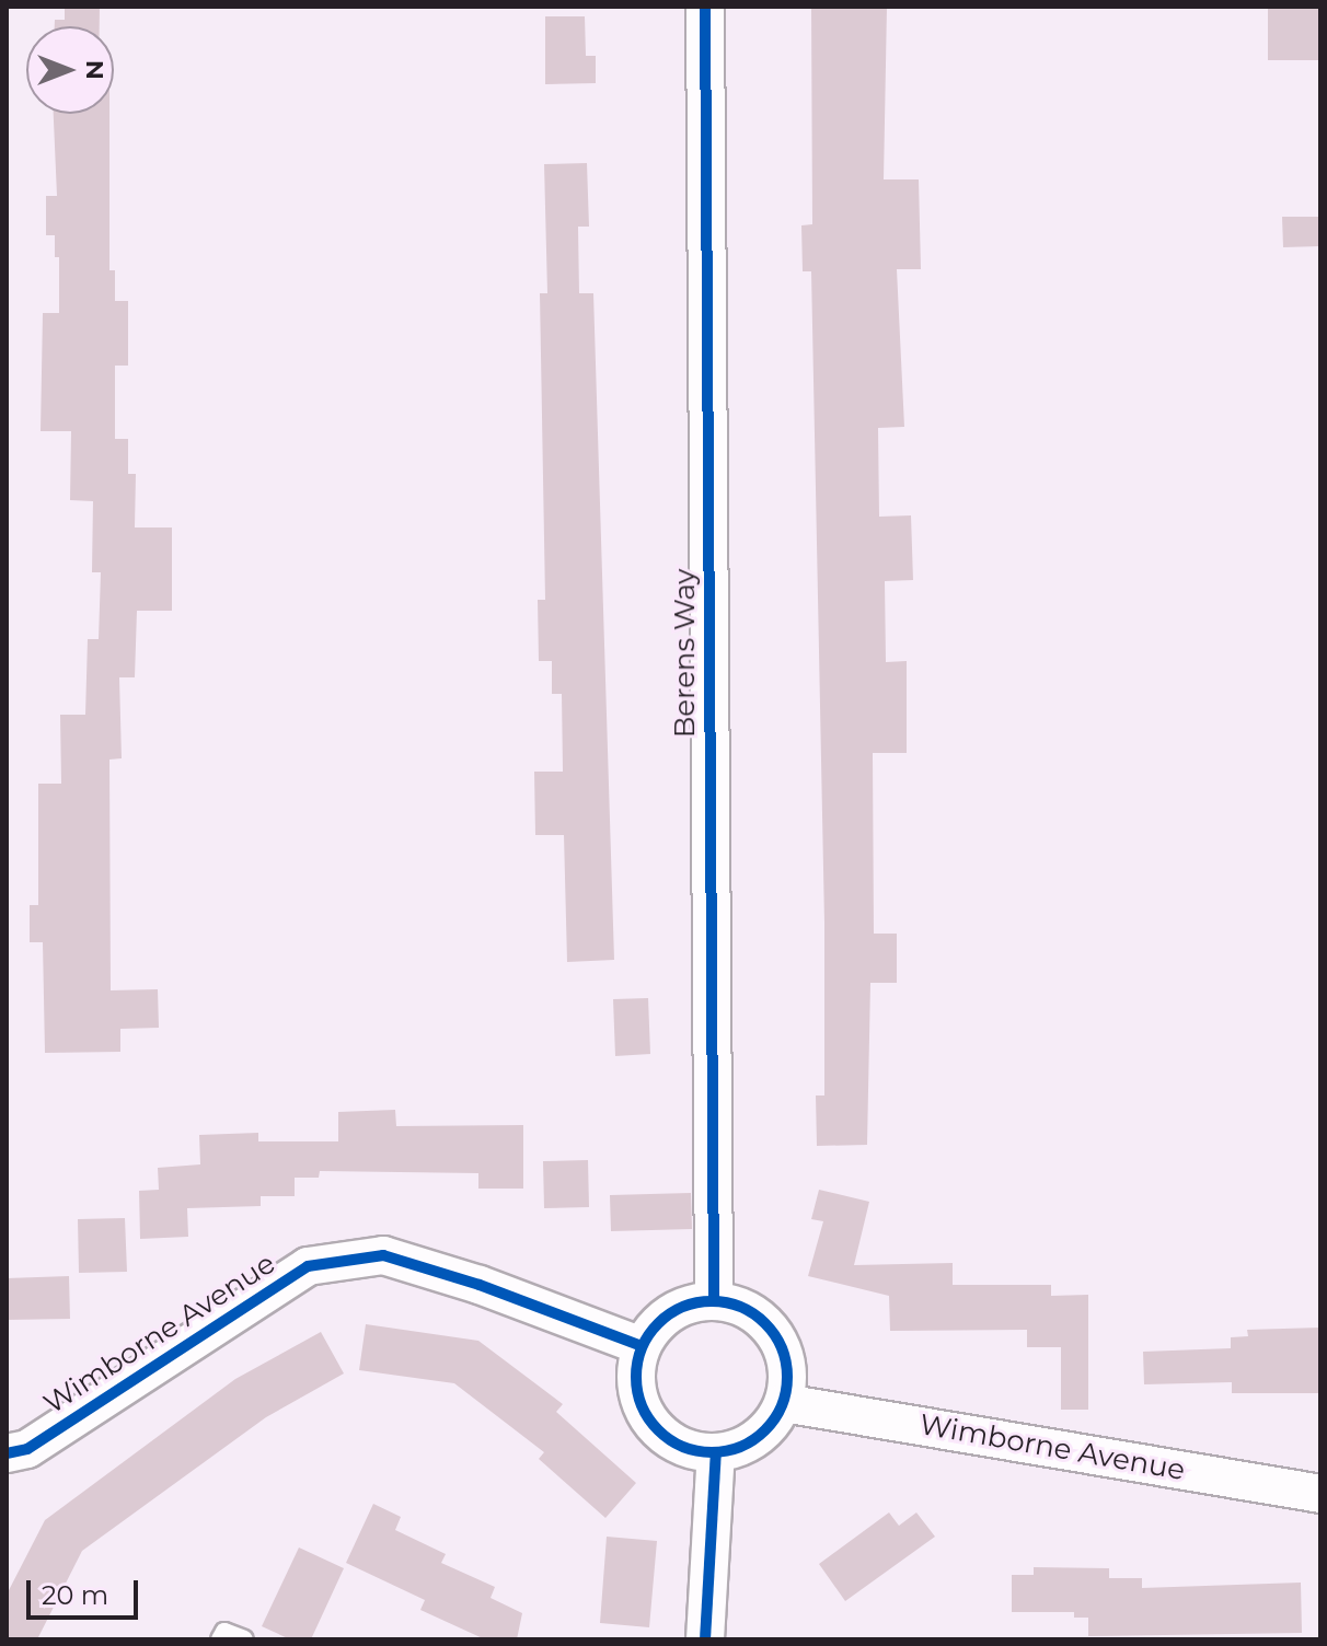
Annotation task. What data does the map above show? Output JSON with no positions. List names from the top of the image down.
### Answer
{
  "streets": {
    "street": ["Berens Way", "Wimborne Avenue"]
  },
  "crossings": [
    ["Berens Way", "Wimborne Avenue"]
  ],
  "scale_bar": "20 m",
  "north": "right"
}
